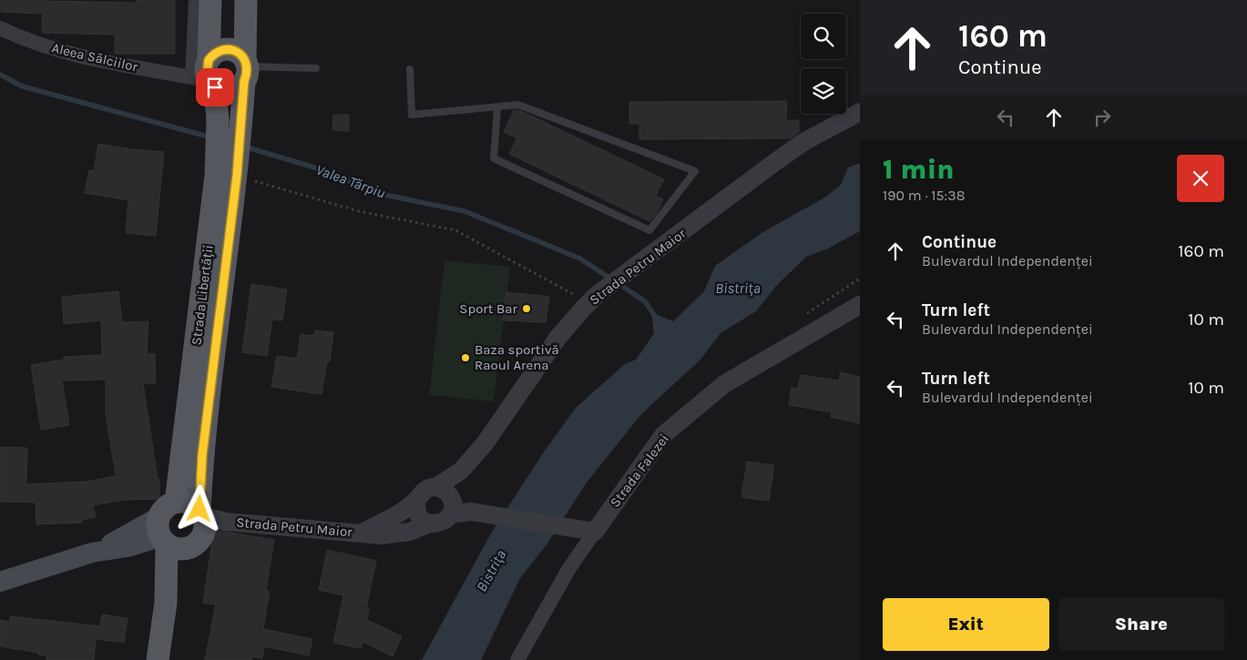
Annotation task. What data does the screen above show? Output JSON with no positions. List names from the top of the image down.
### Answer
{
  "streets": {
    "main road": ["Strada Libertății"],
    "street": ["Aleea Sălciilor", "Strada Petru Maior", "Strada Falezei"]
  },
  "crossings": [
    ["Aleea Sălciilor", "Strada Libertății"],
    ["Strada Petru Maior", "Strada Libertății"]
  ],
  "water": ["Valea Tărpiu", "Bistrița"],
  "places": ["Sport Bar", "Baza sportivă Raoul Arena"],
  "page": {
    "turn": ["160 m", "Continue"],
    "heading": ["1 min", "190 m · 15:38"],
    "list": [
      {
        "name": "Continue",
        "note": "Bulevardul Independenței",
        "value": "160 m"
      },
      {
        "name": "Turn left",
        "note": "Bulevardul Independenței",
        "value": "10 m"
      },
      {
        "name": "Turn left",
        "note": "Bulevardul Independenței",
        "value": "10 m"
      }
    ],
    "buttons": ["Exit", "Share"]
  }
}
